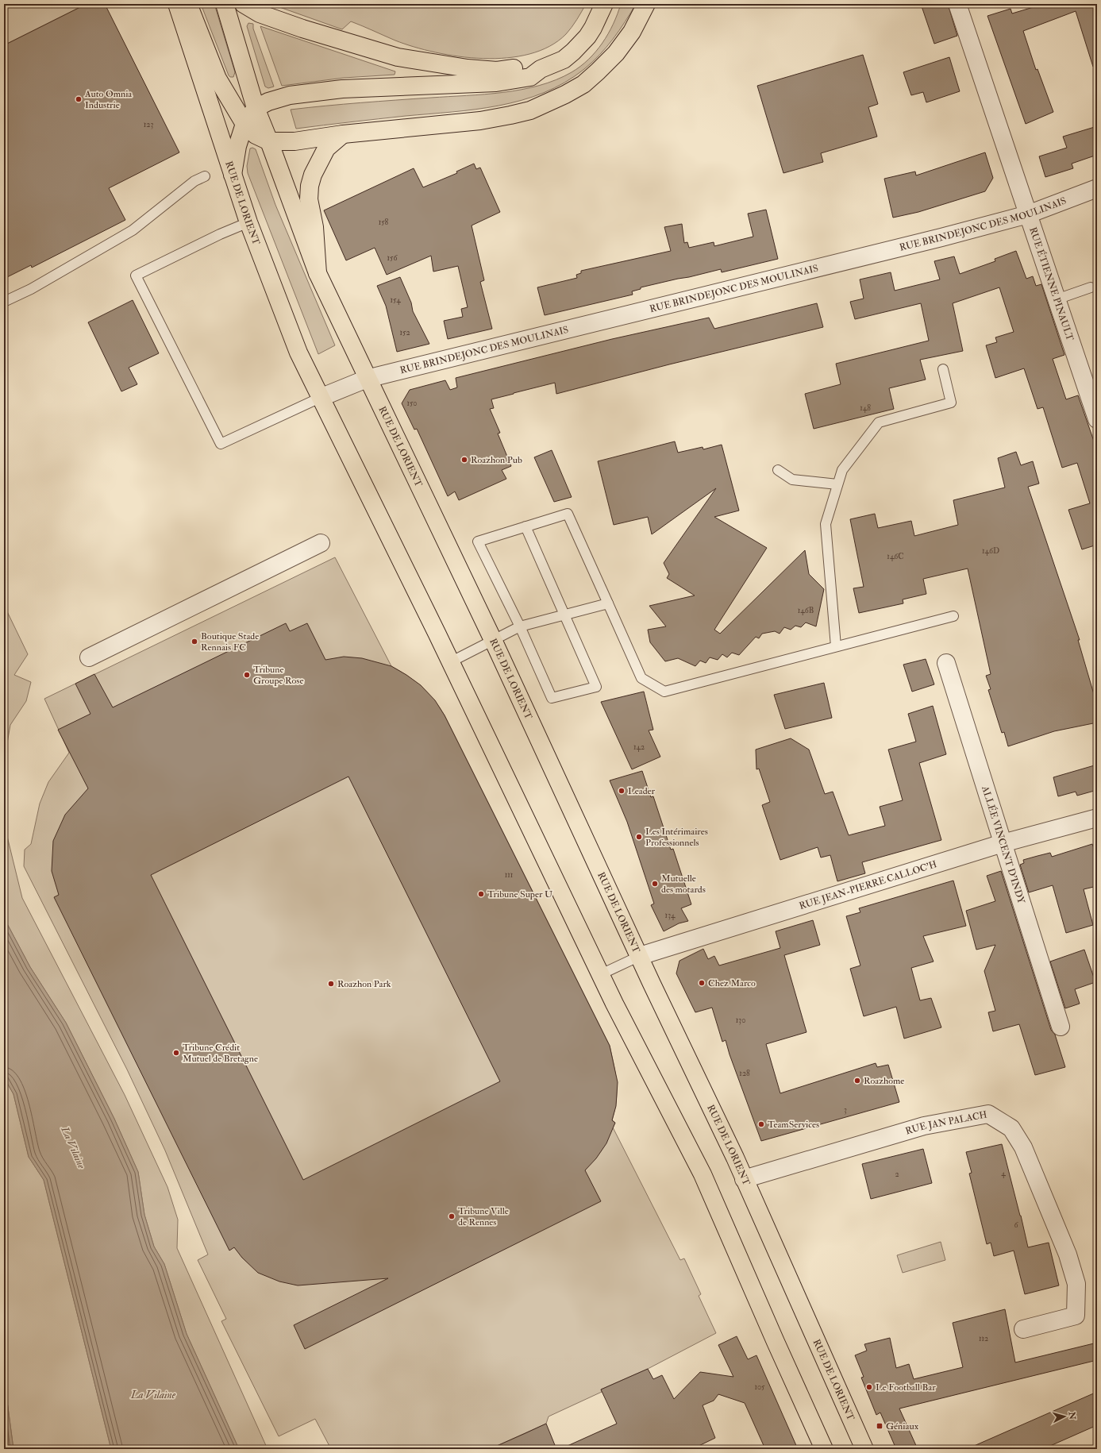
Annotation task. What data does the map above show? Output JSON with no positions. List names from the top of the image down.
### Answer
{
  "streets": {
    "main road": ["RUE DE LORIENT"],
    "street": [
      "RUE BRINDEJONC DES MOULINAIS",
      "RUE ÉTIENNE PINAULT",
      "ALLÉE VINCENT D'INDY",
      "RUE JEAN-PIERRE CALLOC'H",
      "RUE JAN PALACH"
    ]
  },
  "crossings": [
    ["RUE DE LORIENT", "RUE BRINDEJONC DES MOULINAIS"],
    ["RUE DE LORIENT", "RUE JEAN-PIERRE CALLOC'H"],
    ["RUE DE LORIENT", "RUE JAN PALACH"],
    ["RUE BRINDEJONC DES MOULINAIS", "RUE ÉTIENNE PINAULT"],
    ["ALLÉE VINCENT D'INDY", "RUE JEAN-PIERRE CALLOC'H"]
  ],
  "water": ["La Vilaine"],
  "places": {
    "other": [
      "Auto Omnia Industrie",
      "Roazhon Pub",
      "Boutique Stade Rennais FC",
      "Tribune Groupe Rose",
      "Leader",
      "Les Intérimaires Professionnels",
      "Mutuelle des motards",
      "Tribune Super U",
      "Chez Marco",
      "Roazhon Park",
      "Tribune Crédit Mutuel de Bretagne",
      "Roazhome",
      "TeamServices",
      "Tribune Ville de Rennes",
      "Le Football Bar"
    ],
    "transit": ["Géniaux"]
  },
  "house_numbers": [
    "123",
    "158",
    "156",
    "154",
    "152",
    "150",
    "148",
    "146D",
    "146C",
    "146B",
    "142",
    "111",
    "134",
    "130",
    "128",
    "3",
    "4",
    "2",
    "6",
    "112",
    "105"
  ],
  "north": "right"
}
